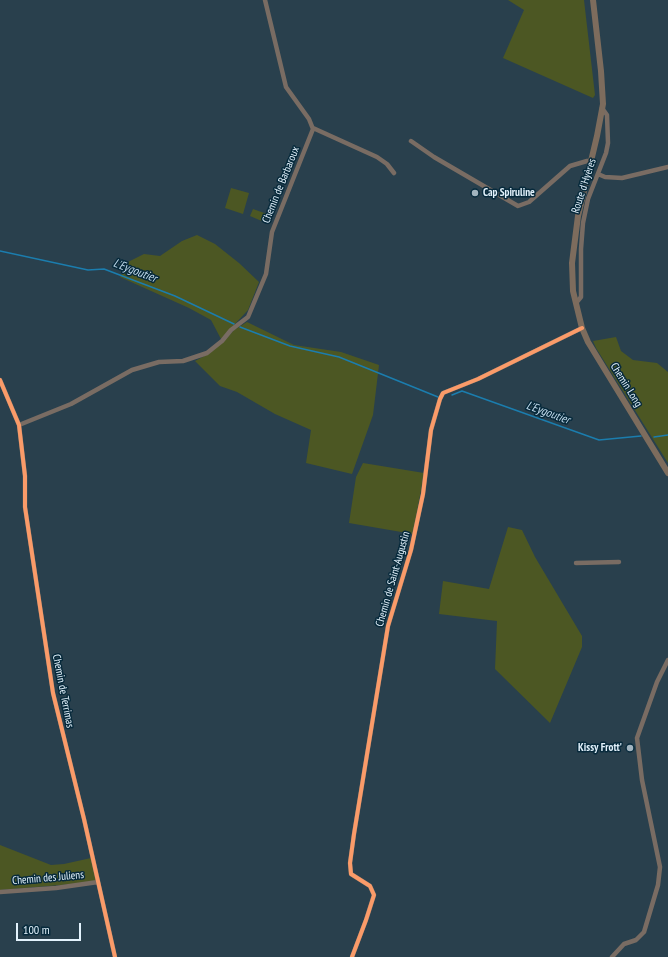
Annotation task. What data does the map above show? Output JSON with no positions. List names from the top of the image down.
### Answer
{
  "streets": {
    "main road": ["Route d'Hyères", "Chemin Long"],
    "street": [
      "Chemin de Barbaroux",
      "Chemin de Saint-Augustin",
      "Chemin de Terrimas",
      "Chemin des Juliens"
    ]
  },
  "crossings": [
    ["Chemin de Barbaroux", "Chemin de Terrimas"],
    ["Route d'Hyères", "Chemin Long"],
    ["Chemin Long", "Chemin de Saint-Augustin"],
    ["Chemin de Terrimas", "Chemin des Juliens"]
  ],
  "water": ["L'Eygoutier"],
  "places": ["Cap Spiruline", "Kissy Frott'"],
  "scale_bar": "100 m"
}
